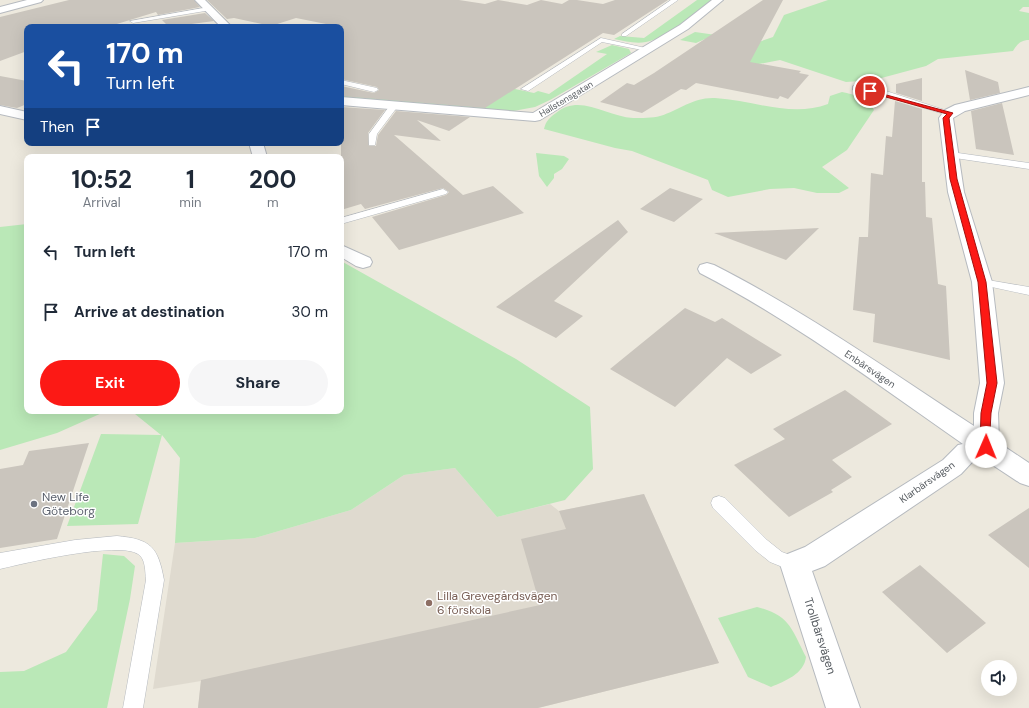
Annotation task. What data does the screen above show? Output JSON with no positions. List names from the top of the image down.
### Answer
{
  "streets": {
    "street": [
      "Hallstensgatan",
      "Enbärsvägen",
      "Klarbärsvägen",
      "Trollbärsvägen"
    ]
  },
  "crossings": [
    ["Enbärsvägen", "Klarbärsvägen"],
    ["Klarbärsvägen", "Trollbärsvägen"]
  ],
  "places": ["New Life Göteborg", "Lilla Grevegårdsvägen 6 förskola"],
  "page": {
    "turn": ["170 m", "Turn left"],
    "then": "Then",
    "eta": [
      "10:52",
      "Arrival",
      "1",
      "min",
      "200",
      "m"
    ],
    "list": [
      {
        "name": "Turn left",
        "value": "170 m"
      },
      {
        "name": "Arrive at destination",
        "value": "30 m"
      }
    ],
    "buttons": ["Exit", "Share"]
  }
}
